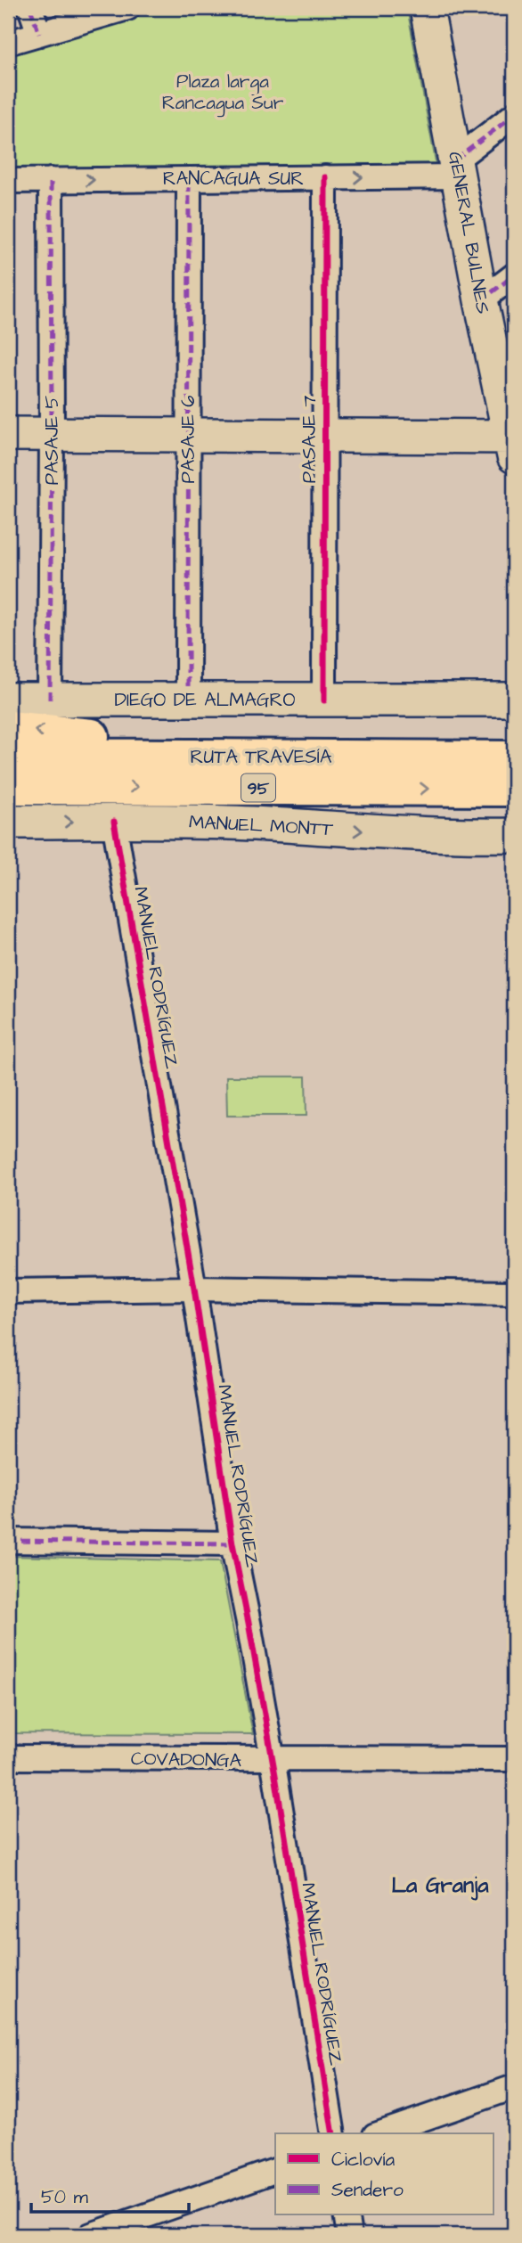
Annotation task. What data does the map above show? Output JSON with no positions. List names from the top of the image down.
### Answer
{
  "streets": {
    "highway": ["RUTA TRAVESÍA", "95"],
    "main road": ["GENERAL BULNES", "DIEGO DE ALMAGRO", "MANUEL MONTT"],
    "street": [
      "RANCAGUA SUR",
      "PASAJE 6",
      "PASAJE 7",
      "PASAJE 5",
      "MANUEL RODRÍGUEZ",
      "COVADONGA"
    ]
  },
  "crossings": [
    ["RANCAGUA SUR", "GENERAL BULNES"],
    ["RANCAGUA SUR", "PASAJE 6"],
    ["RANCAGUA SUR", "PASAJE 7"],
    ["RANCAGUA SUR", "PASAJE 5"],
    ["PASAJE 6", "DIEGO DE ALMAGRO"],
    ["PASAJE 7", "DIEGO DE ALMAGRO"],
    ["PASAJE 5", "DIEGO DE ALMAGRO"],
    ["MANUEL MONTT", "MANUEL RODRÍGUEZ"],
    ["MANUEL RODRÍGUEZ", "COVADONGA"]
  ],
  "one_way": ["RANCAGUA SUR", "MANUEL MONTT"],
  "districts": ["La Granja"],
  "parks": ["Plaza larga Rancagua Sur"],
  "legend": ["Ciclovía", "Sendero"],
  "scale_bar": "50 m"
}
